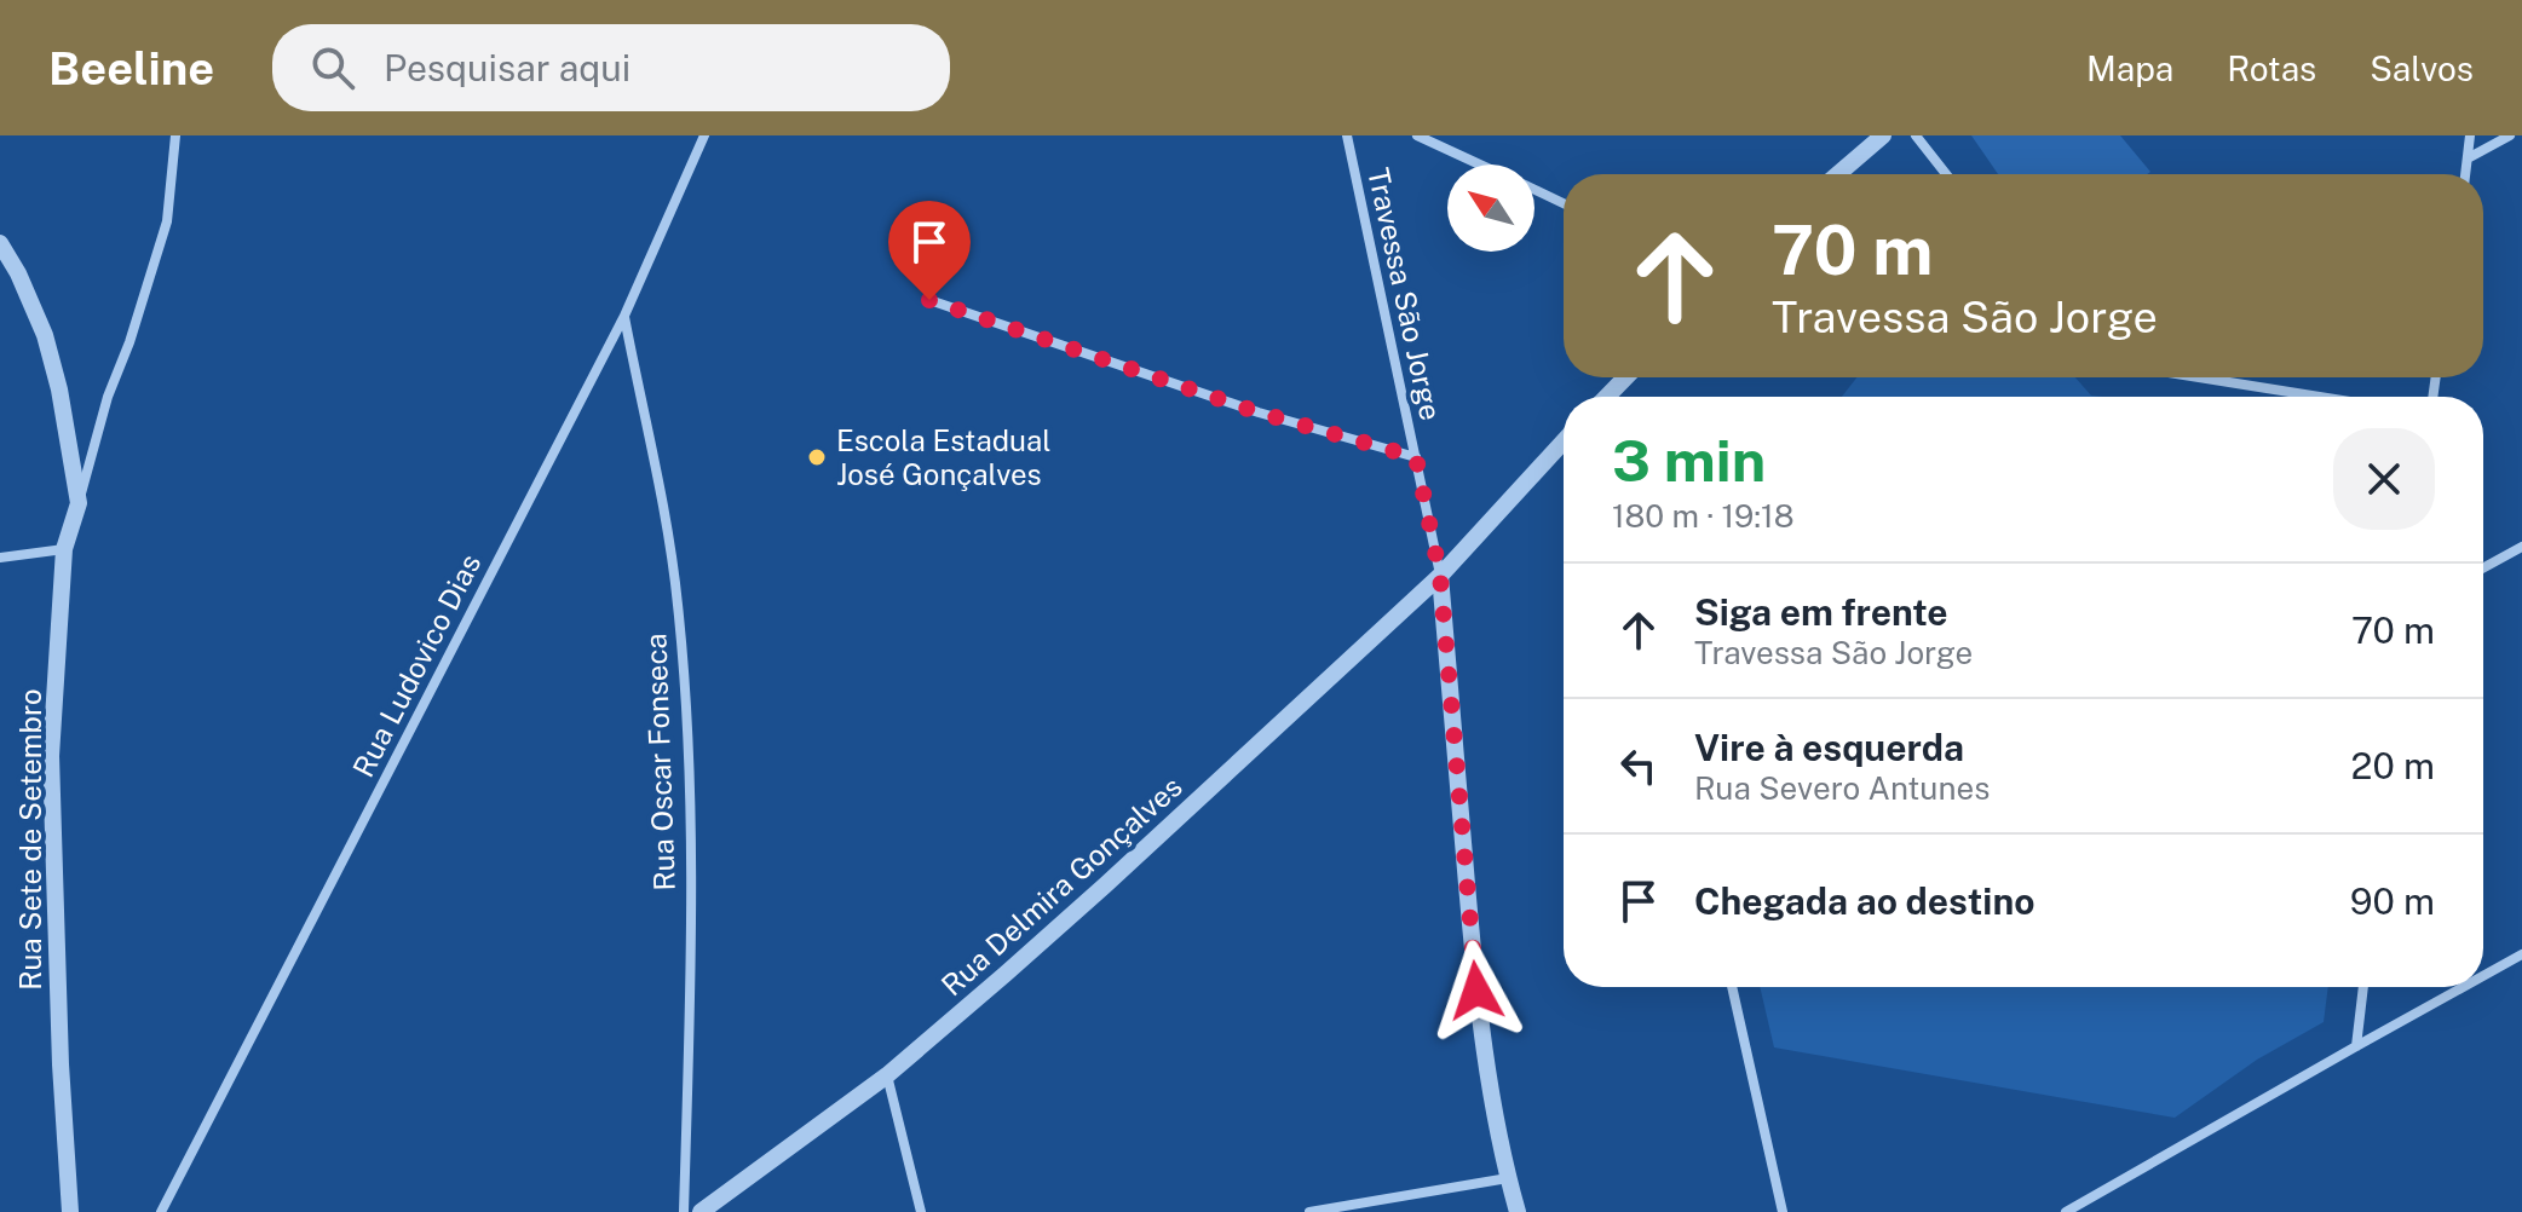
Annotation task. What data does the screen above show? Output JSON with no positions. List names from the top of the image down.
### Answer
{
  "streets": {
    "street": [
      "Travessa São Jorge",
      "Rua Ludovico Dias",
      "Rua Oscar Fonseca",
      "Rua Sete de Setembro",
      "Rua Delmira Gonçalves"
    ]
  },
  "crossings": [
    ["Travessa São Jorge", "Rua Delmira Gonçalves"],
    ["Rua Ludovico Dias", "Rua Oscar Fonseca"]
  ],
  "places": ["Escola Estadual José Gonçalves"],
  "north": "top left",
  "page": {
    "header": "Beeline",
    "search": "Pesquisar aqui",
    "nav": ["Mapa", "Rotas", "Salvos"],
    "turn": ["70 m", "Travessa São Jorge"],
    "heading": ["3 min", "180 m · 19:18"],
    "list": [
      {
        "name": "Siga em frente",
        "note": "Travessa São Jorge",
        "value": "70 m"
      },
      {
        "name": "Vire à esquerda",
        "note": "Rua Severo Antunes",
        "value": "20 m"
      },
      {
        "name": "Chegada ao destino",
        "value": "90 m"
      }
    ]
  }
}
